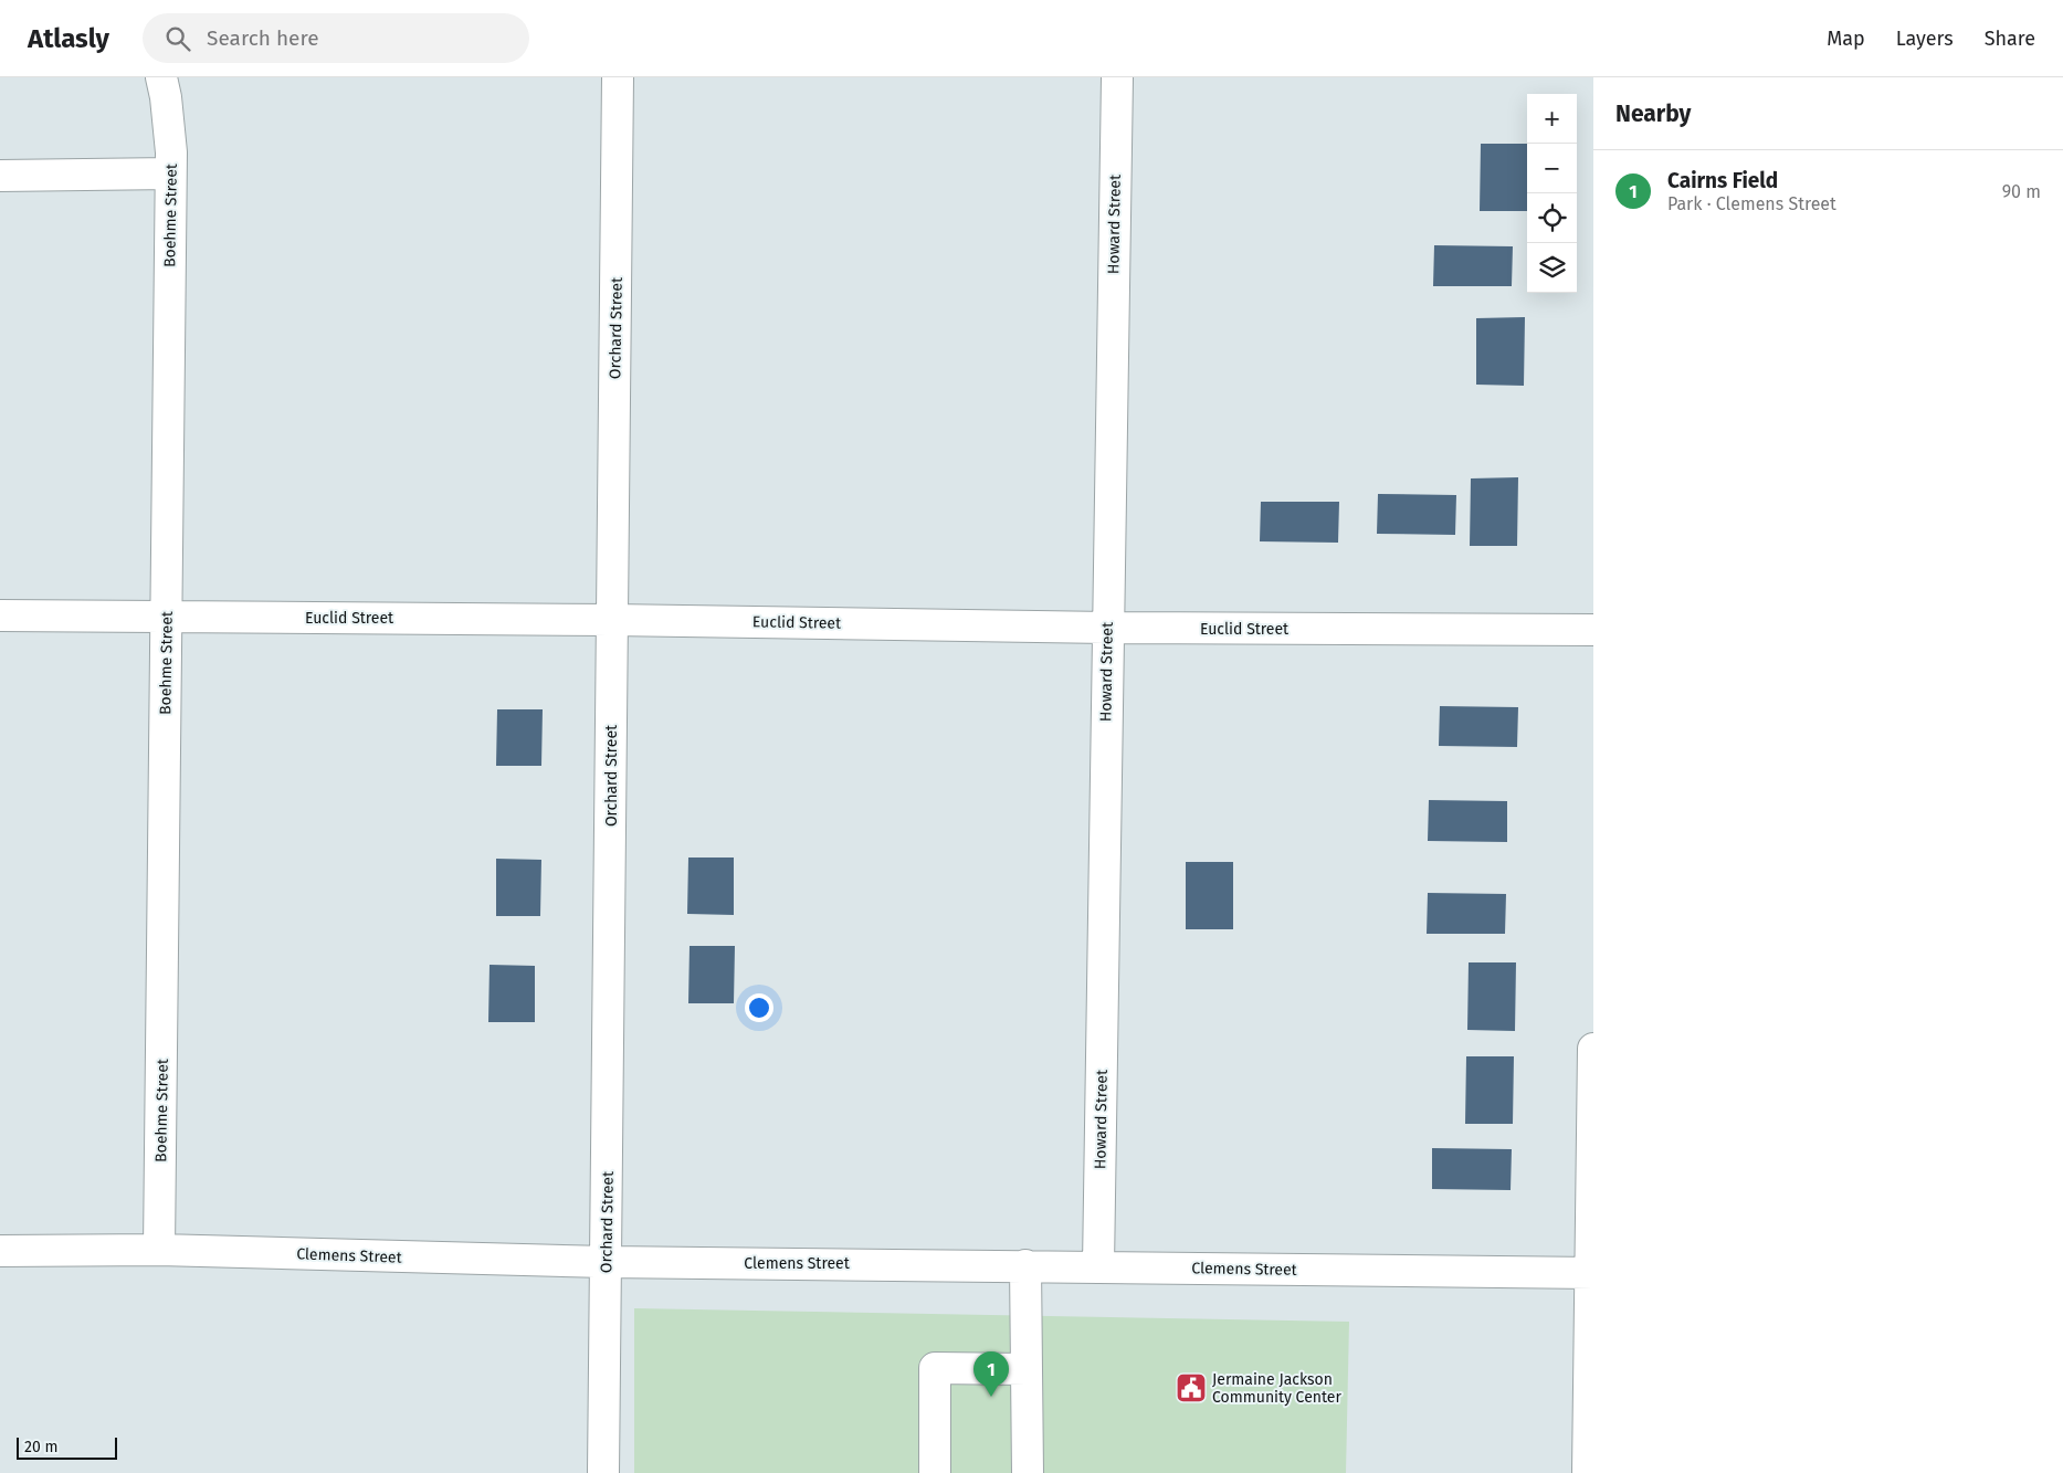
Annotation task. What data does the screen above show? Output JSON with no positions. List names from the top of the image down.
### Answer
{
  "streets": {
    "street": [
      "Boehme Street",
      "Howard Street",
      "Orchard Street",
      "Euclid Street",
      "Clemens Street"
    ]
  },
  "crossings": [
    ["Boehme Street", "Euclid Street"],
    ["Boehme Street", "Clemens Street"],
    ["Howard Street", "Euclid Street"],
    ["Howard Street", "Clemens Street"],
    ["Orchard Street", "Euclid Street"],
    ["Orchard Street", "Clemens Street"]
  ],
  "places": {
    "public building": ["Jermaine Jackson Community Center"]
  },
  "scale_bar": "20 m",
  "page": {
    "header": "Atlasly",
    "search": "Search here",
    "nav": ["Map", "Layers", "Share"],
    "heading": "Nearby",
    "map_buttons": ["+", "−"],
    "list": [
      {
        "mark": "1",
        "name": "Cairns Field",
        "note": "Park · Clemens Street",
        "value": "90 m"
      }
    ],
    "pins": "1",
    "scale": "20 m"
  }
}
